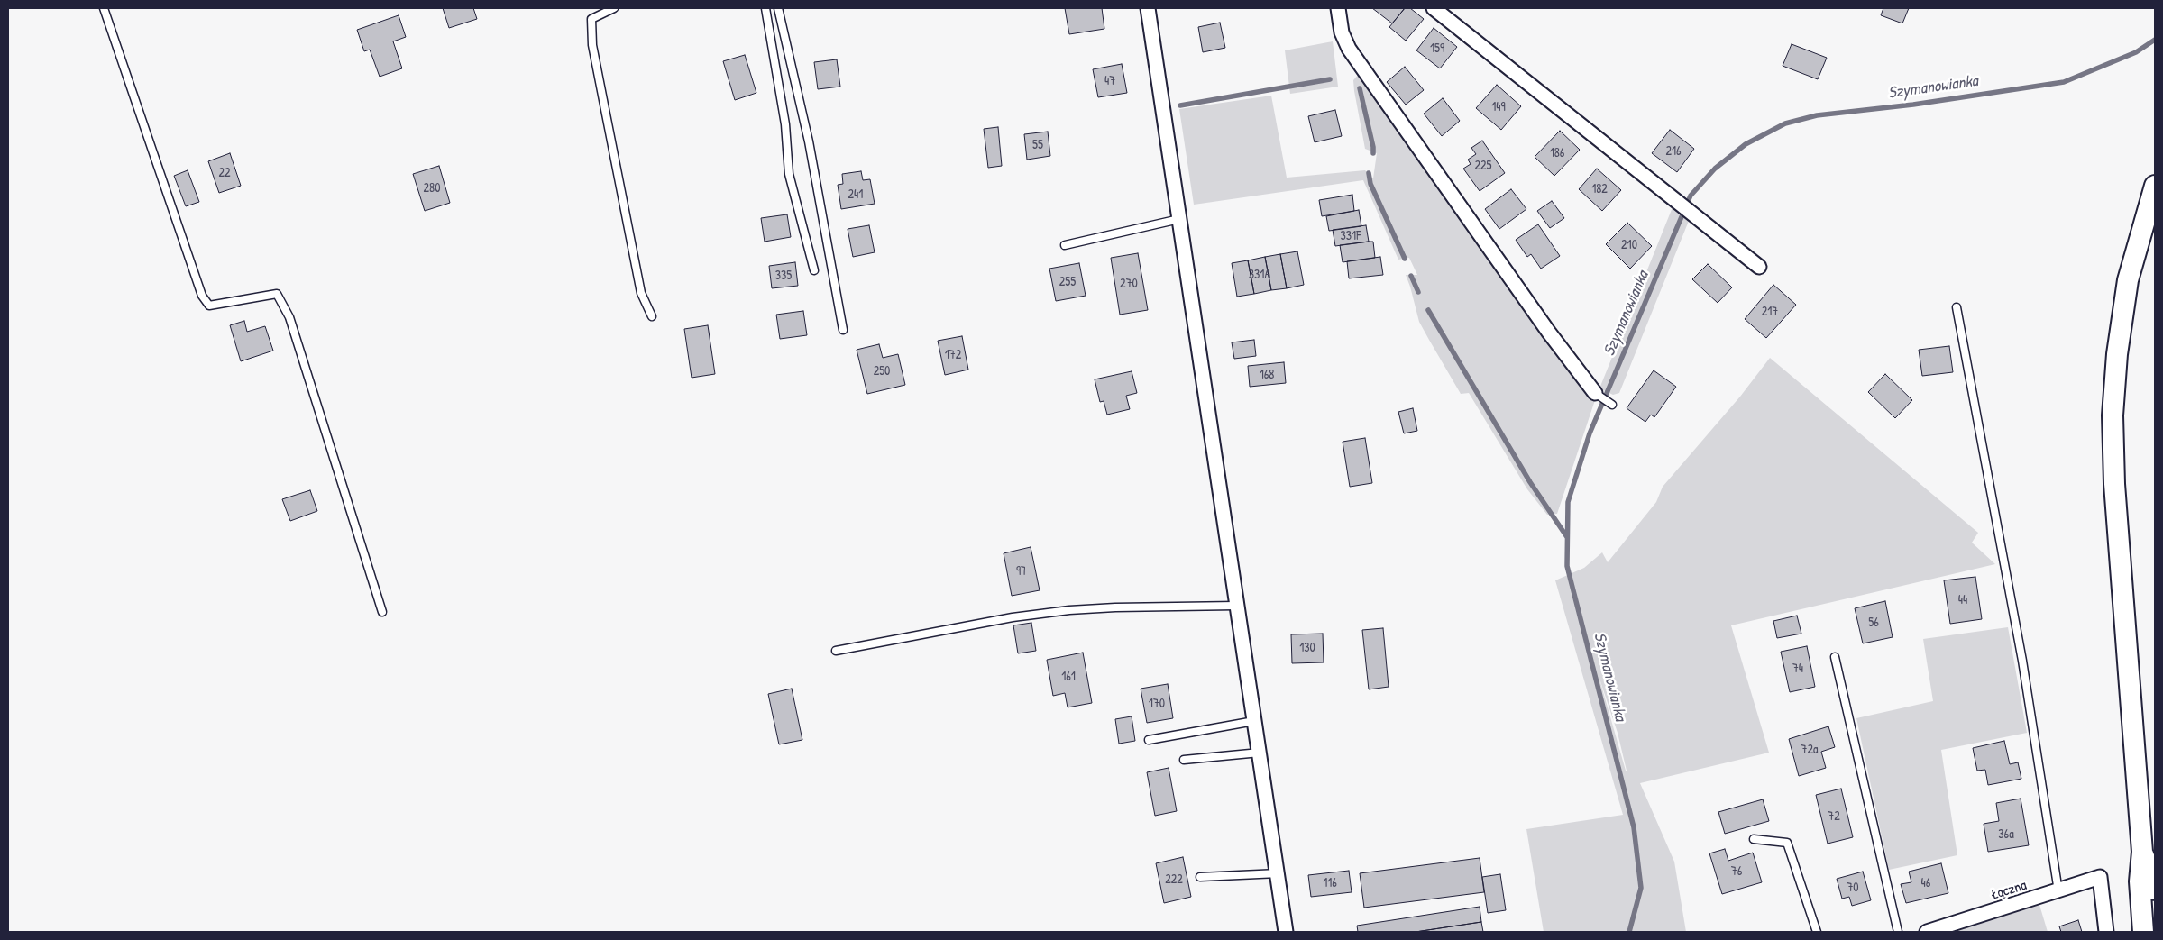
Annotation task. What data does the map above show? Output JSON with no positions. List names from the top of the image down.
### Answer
{
  "streets": {
    "street": ["Łączna"]
  },
  "water": ["Szymanowianka"],
  "house_numbers": [
    "159",
    "47",
    "149",
    "55",
    "216",
    "186",
    "225",
    "22",
    "280",
    "182",
    "241",
    "331F",
    "210",
    "331A",
    "335",
    "255",
    "270",
    "217",
    "172",
    "250",
    "168",
    "97",
    "44",
    "56",
    "130",
    "74",
    "161",
    "170",
    "72a",
    "72",
    "36a",
    "76",
    "222",
    "116",
    "46",
    "70"
  ]
}
